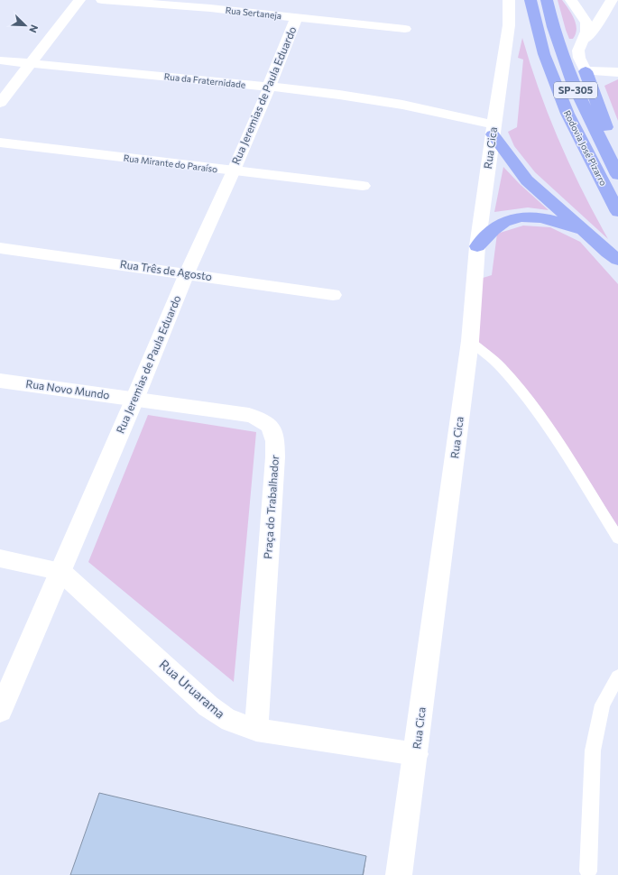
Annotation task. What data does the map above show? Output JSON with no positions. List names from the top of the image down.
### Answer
{
  "streets": {
    "main road": ["SP-305", "Rodovia José Pizarro"],
    "street": [
      "Rua Sertaneja",
      "Rua da Fraternidade",
      "Rua Jeremias de Paula Eduardo",
      "Rua Cica",
      "Rua Mirante do Paraíso",
      "Rua Três de Agosto",
      "Rua Novo Mundo",
      "Praça do Trabalhador",
      "Rua Uruarama"
    ]
  },
  "crossings": [
    ["Rua Sertaneja", "Rua Jeremias de Paula Eduardo"],
    ["Rua da Fraternidade", "Rua Jeremias de Paula Eduardo"],
    ["Rua da Fraternidade", "Rua Cica"],
    ["Rua Jeremias de Paula Eduardo", "Rua Mirante do Paraíso"],
    ["Rua Jeremias de Paula Eduardo", "Rua Três de Agosto"],
    ["Rua Jeremias de Paula Eduardo", "Rua Novo Mundo"],
    ["Rua Jeremias de Paula Eduardo", "Praça do Trabalhador"],
    ["Rua Jeremias de Paula Eduardo", "Rua Uruarama"],
    ["Rua Cica", "Rua Uruarama"],
    ["Rua Novo Mundo", "Praça do Trabalhador"],
    ["Praça do Trabalhador", "Rua Uruarama"]
  ],
  "north": "bottom right"
}
